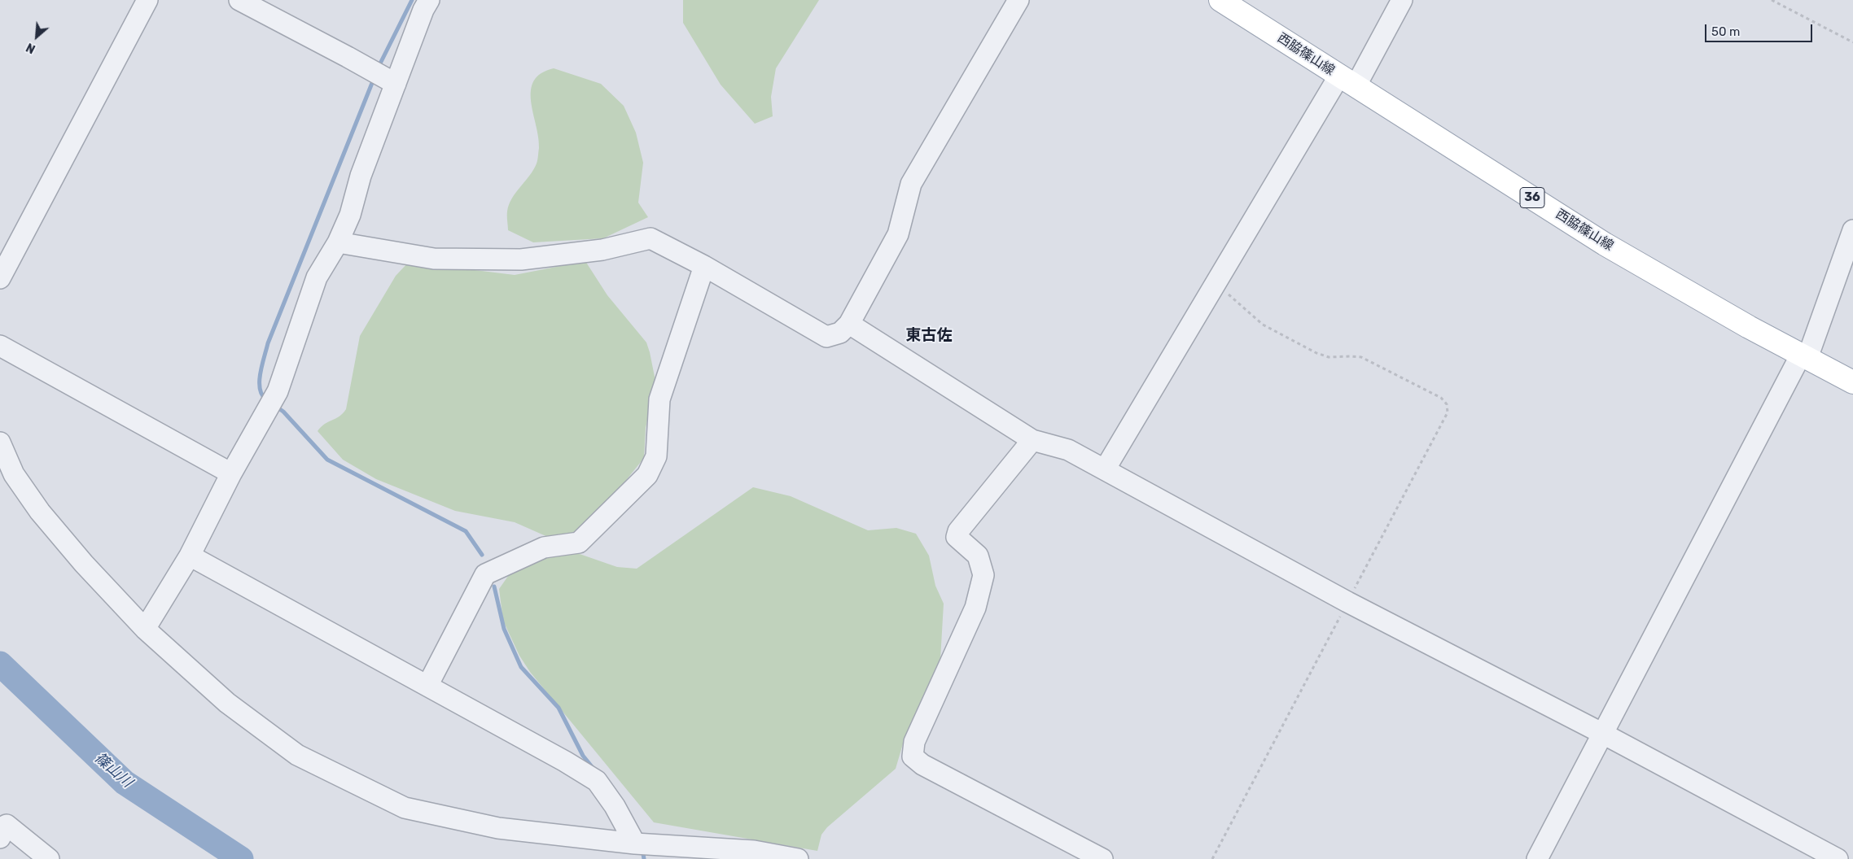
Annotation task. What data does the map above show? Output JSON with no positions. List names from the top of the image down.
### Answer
{
  "streets": {
    "main road": ["西脇篠山線", "36"]
  },
  "districts": ["東古佐"],
  "water": ["篠山川"],
  "scale_bar": "50 m",
  "north": "bottom left"
}
